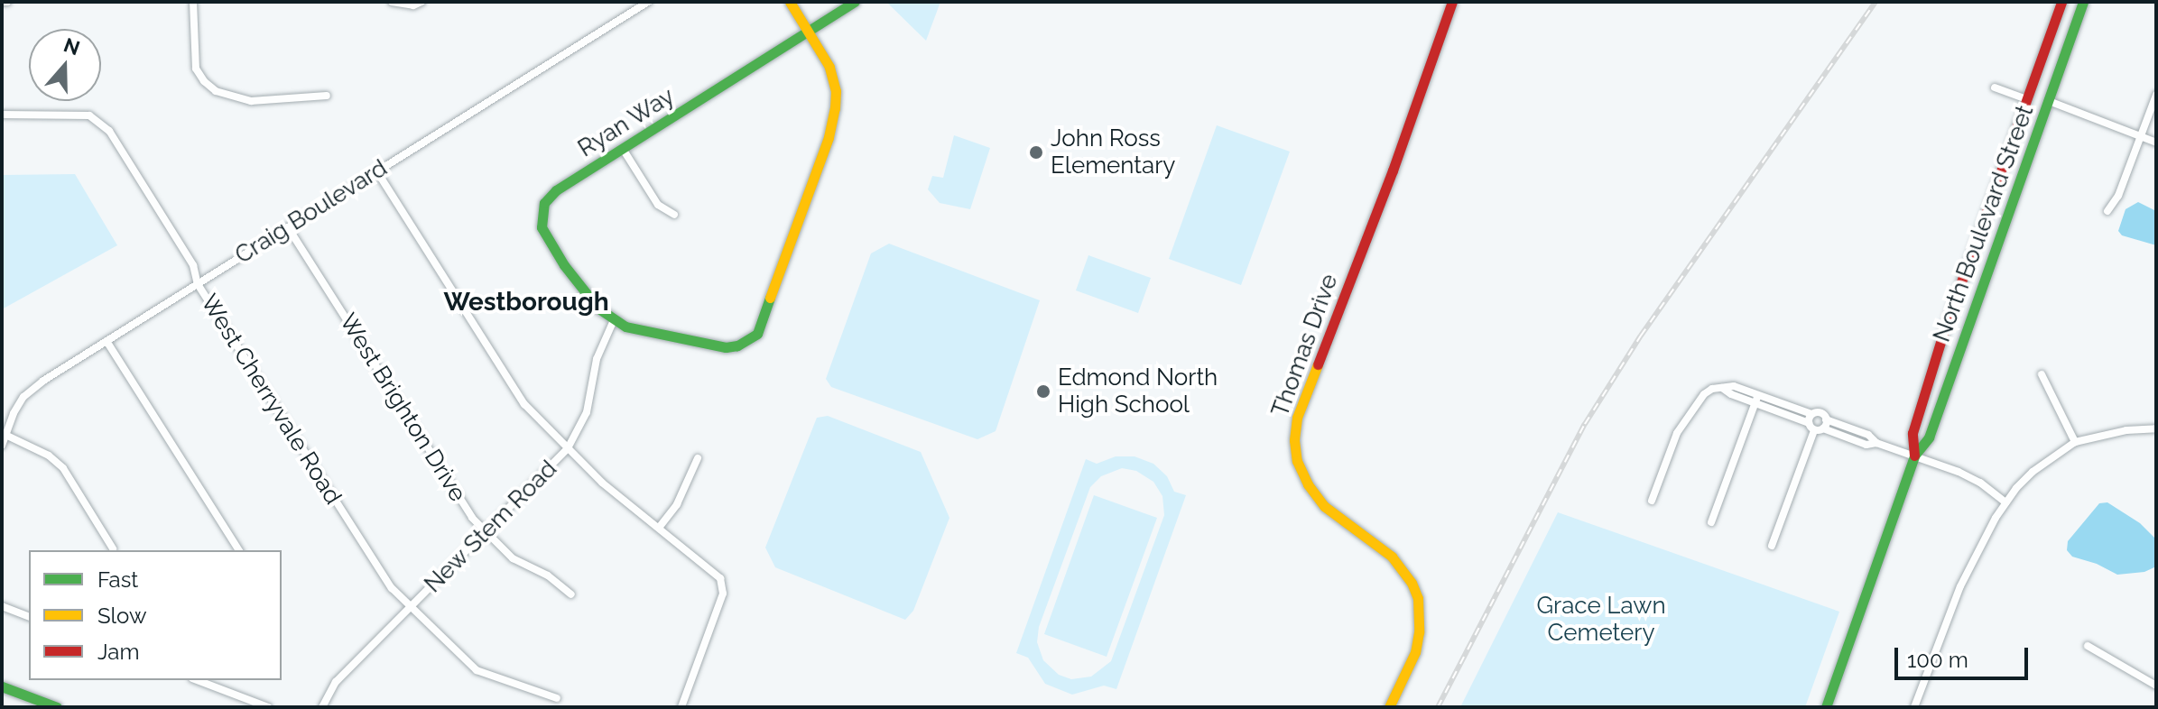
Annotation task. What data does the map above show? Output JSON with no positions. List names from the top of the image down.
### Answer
{
  "streets": {
    "street": [
      "Ryan Way",
      "Craig Boulevard",
      "North Boulevard Street",
      "Thomas Drive",
      "West Cherryvale Road",
      "West Brighton Drive",
      "New Stem Road"
    ]
  },
  "crossings": [
    ["Ryan Way", "New Stem Road"],
    ["Craig Boulevard", "West Cherryvale Road"],
    ["Craig Boulevard", "West Brighton Drive"],
    ["West Cherryvale Road", "New Stem Road"],
    ["West Brighton Drive", "New Stem Road"]
  ],
  "districts": ["Westborough"],
  "parks": ["Grace Lawn Cemetery"],
  "places": ["John Ross Elementary", "Edmond North High School"],
  "legend": ["Fast", "Slow", "Jam"],
  "scale_bar": "100 m",
  "north": "top"
}
